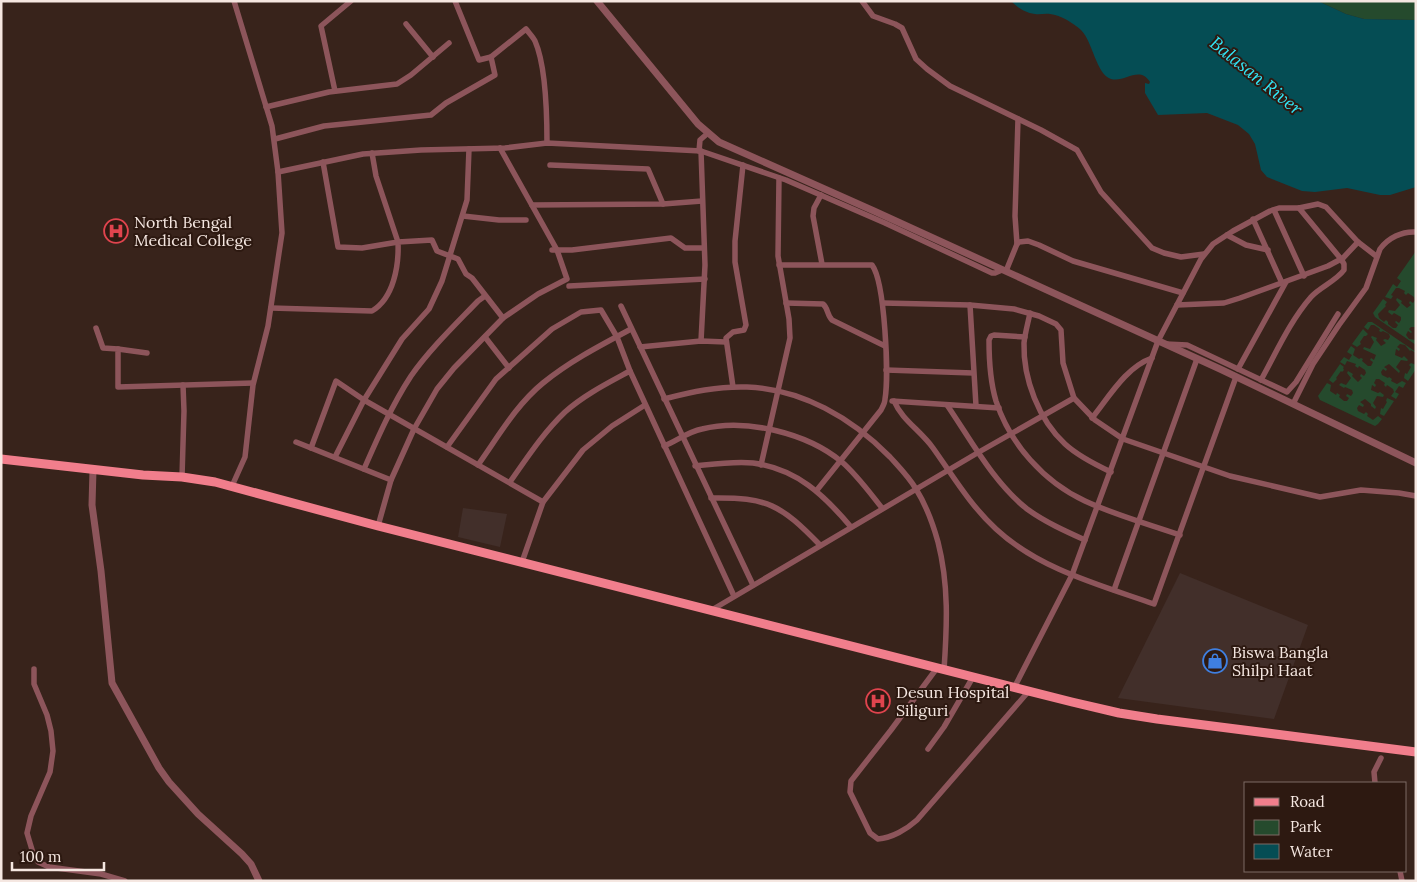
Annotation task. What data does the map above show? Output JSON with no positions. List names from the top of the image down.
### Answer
{
  "water": ["Balasan River"],
  "places": {
    "hospital": ["North Bengal Medical College", "Desun Hospital Siliguri"],
    "shop": ["Biswa Bangla Shilpi Haat"]
  },
  "legend": ["Road", "Park", "Water"],
  "scale_bar": "100 m"
}
